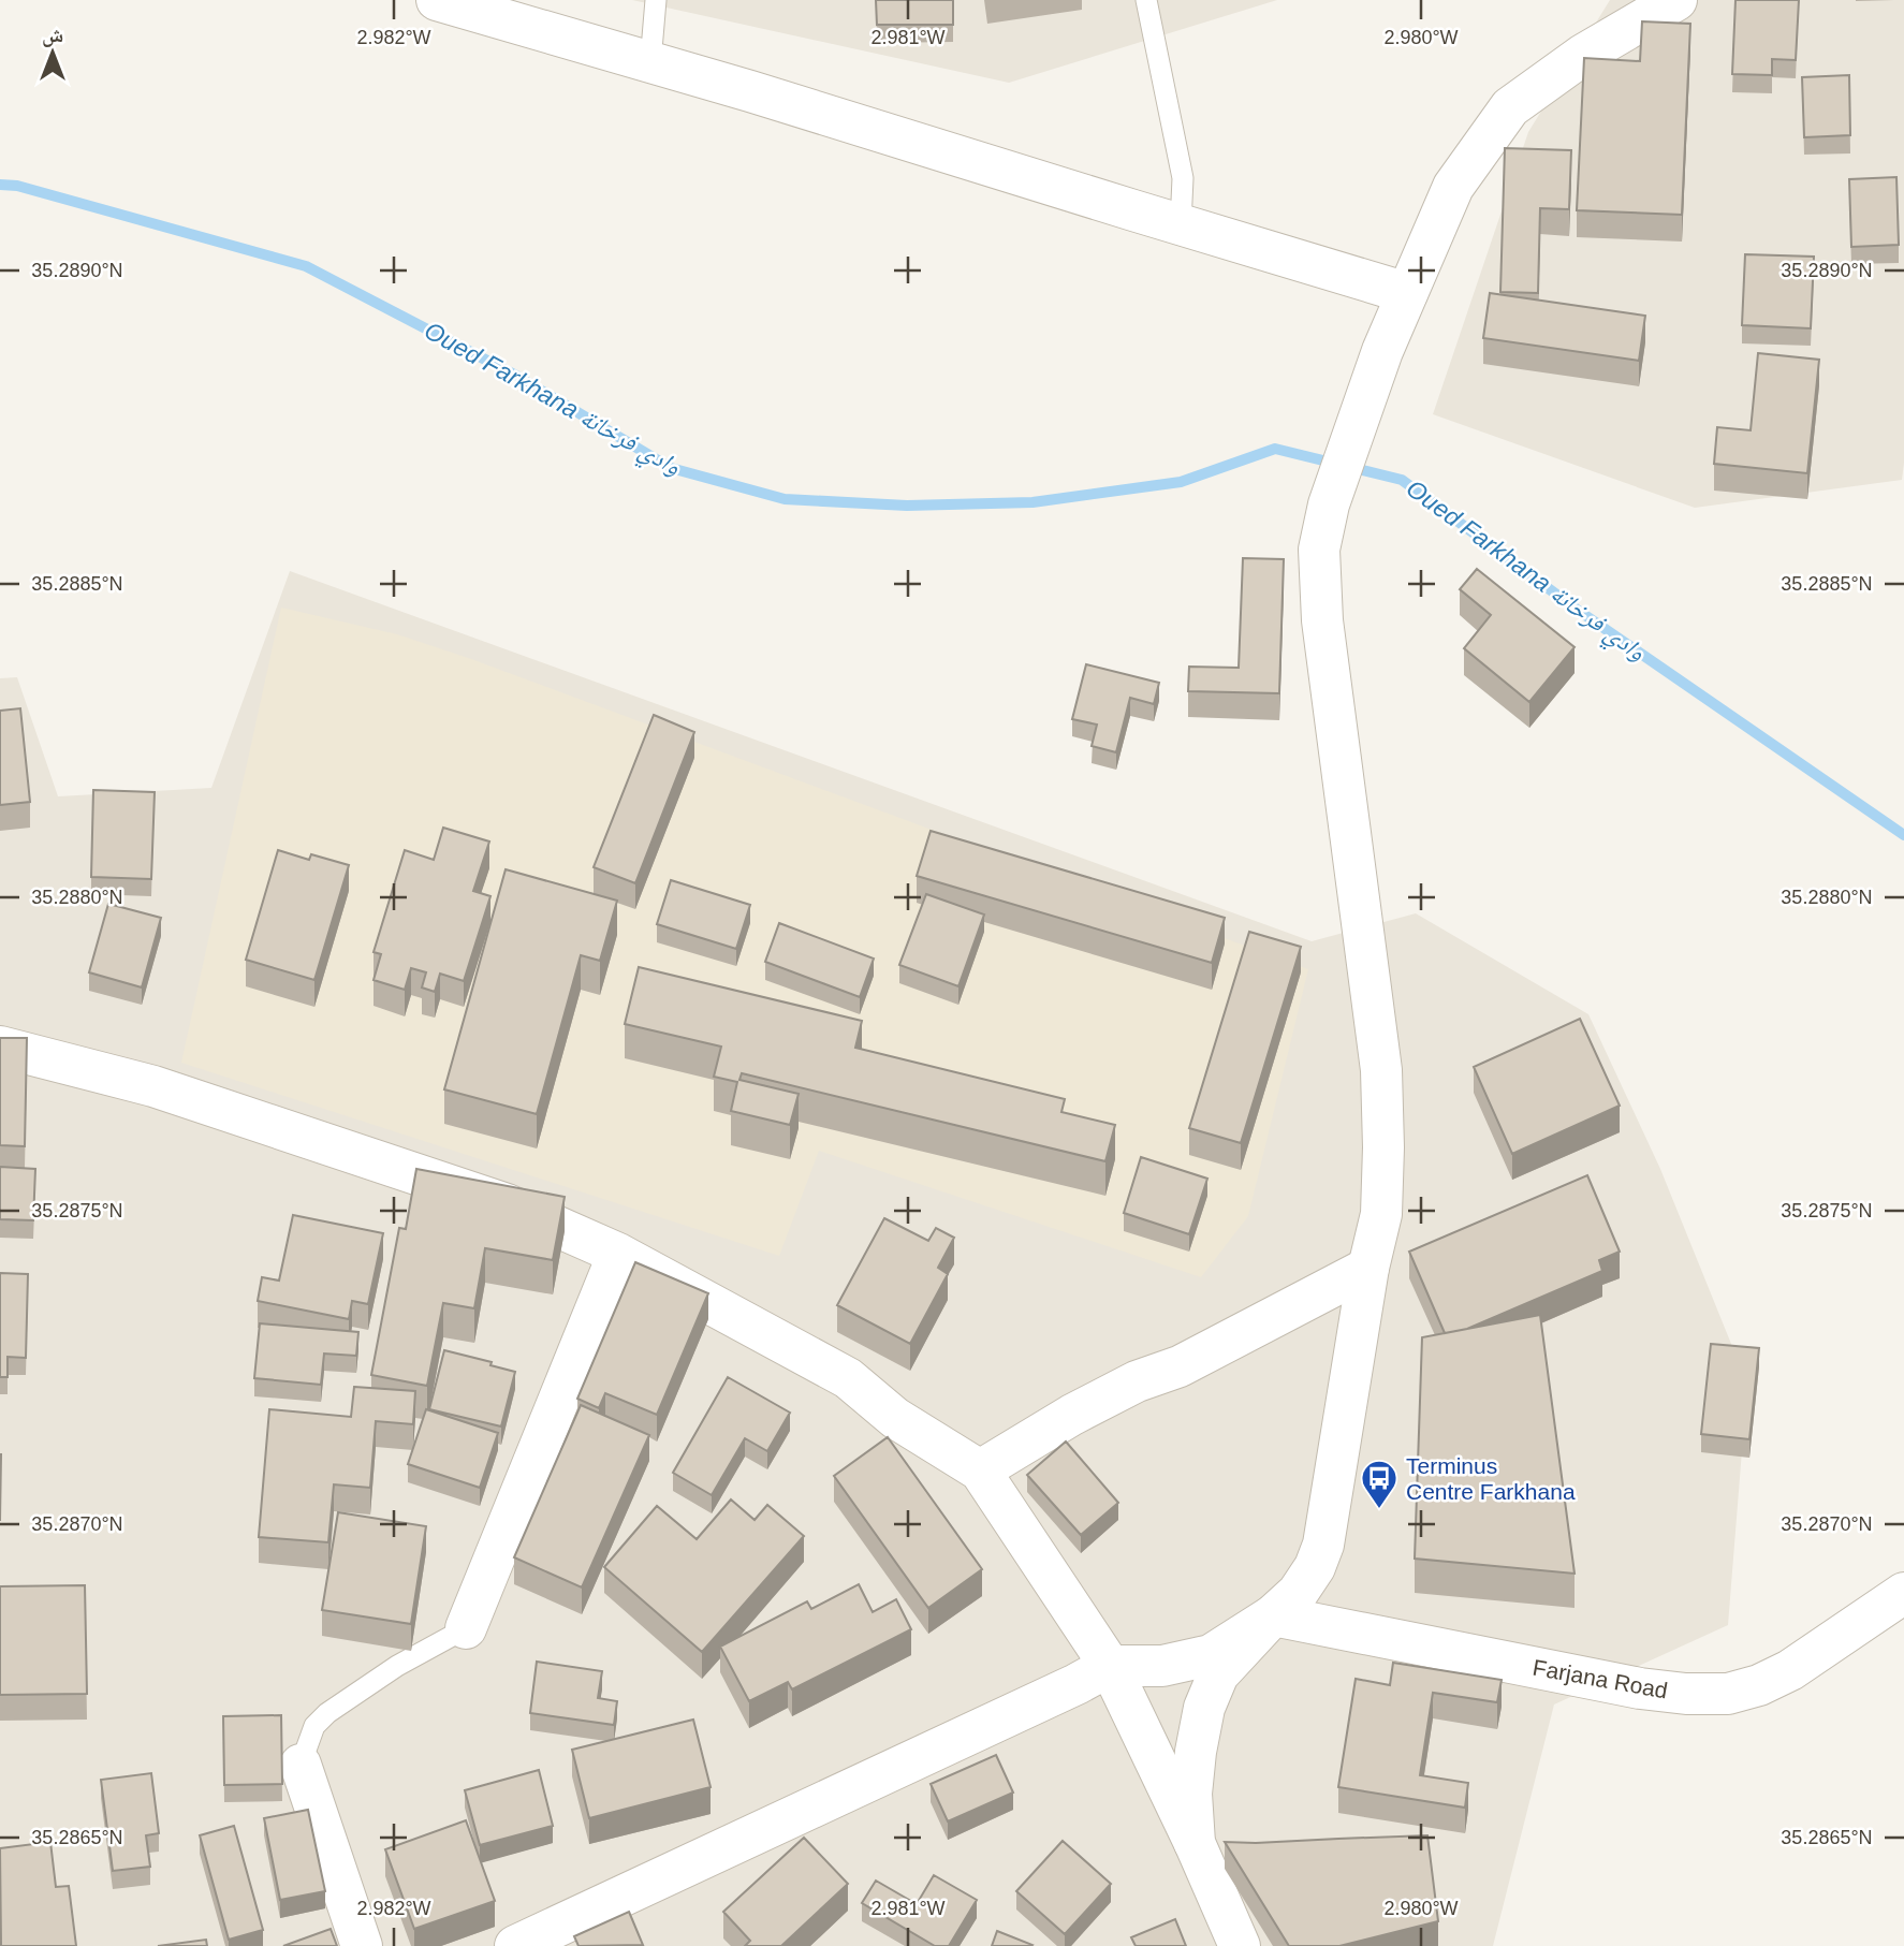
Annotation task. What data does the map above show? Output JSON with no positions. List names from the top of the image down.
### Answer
{
  "streets": {
    "street": ["Farjana Road"]
  },
  "water": ["Oued Farkhana وادي فرخانة"],
  "places": {
    "bus stop": ["Terminus Centre Farkhana"]
  },
  "north": "top",
  "coordinates": [
    "2.982°W",
    "2.981°W",
    "2.980°W",
    "35.2890°N",
    "35.2885°N",
    "35.2880°N",
    "35.2875°N",
    "35.2870°N",
    "35.2865°N"
  ]
}
